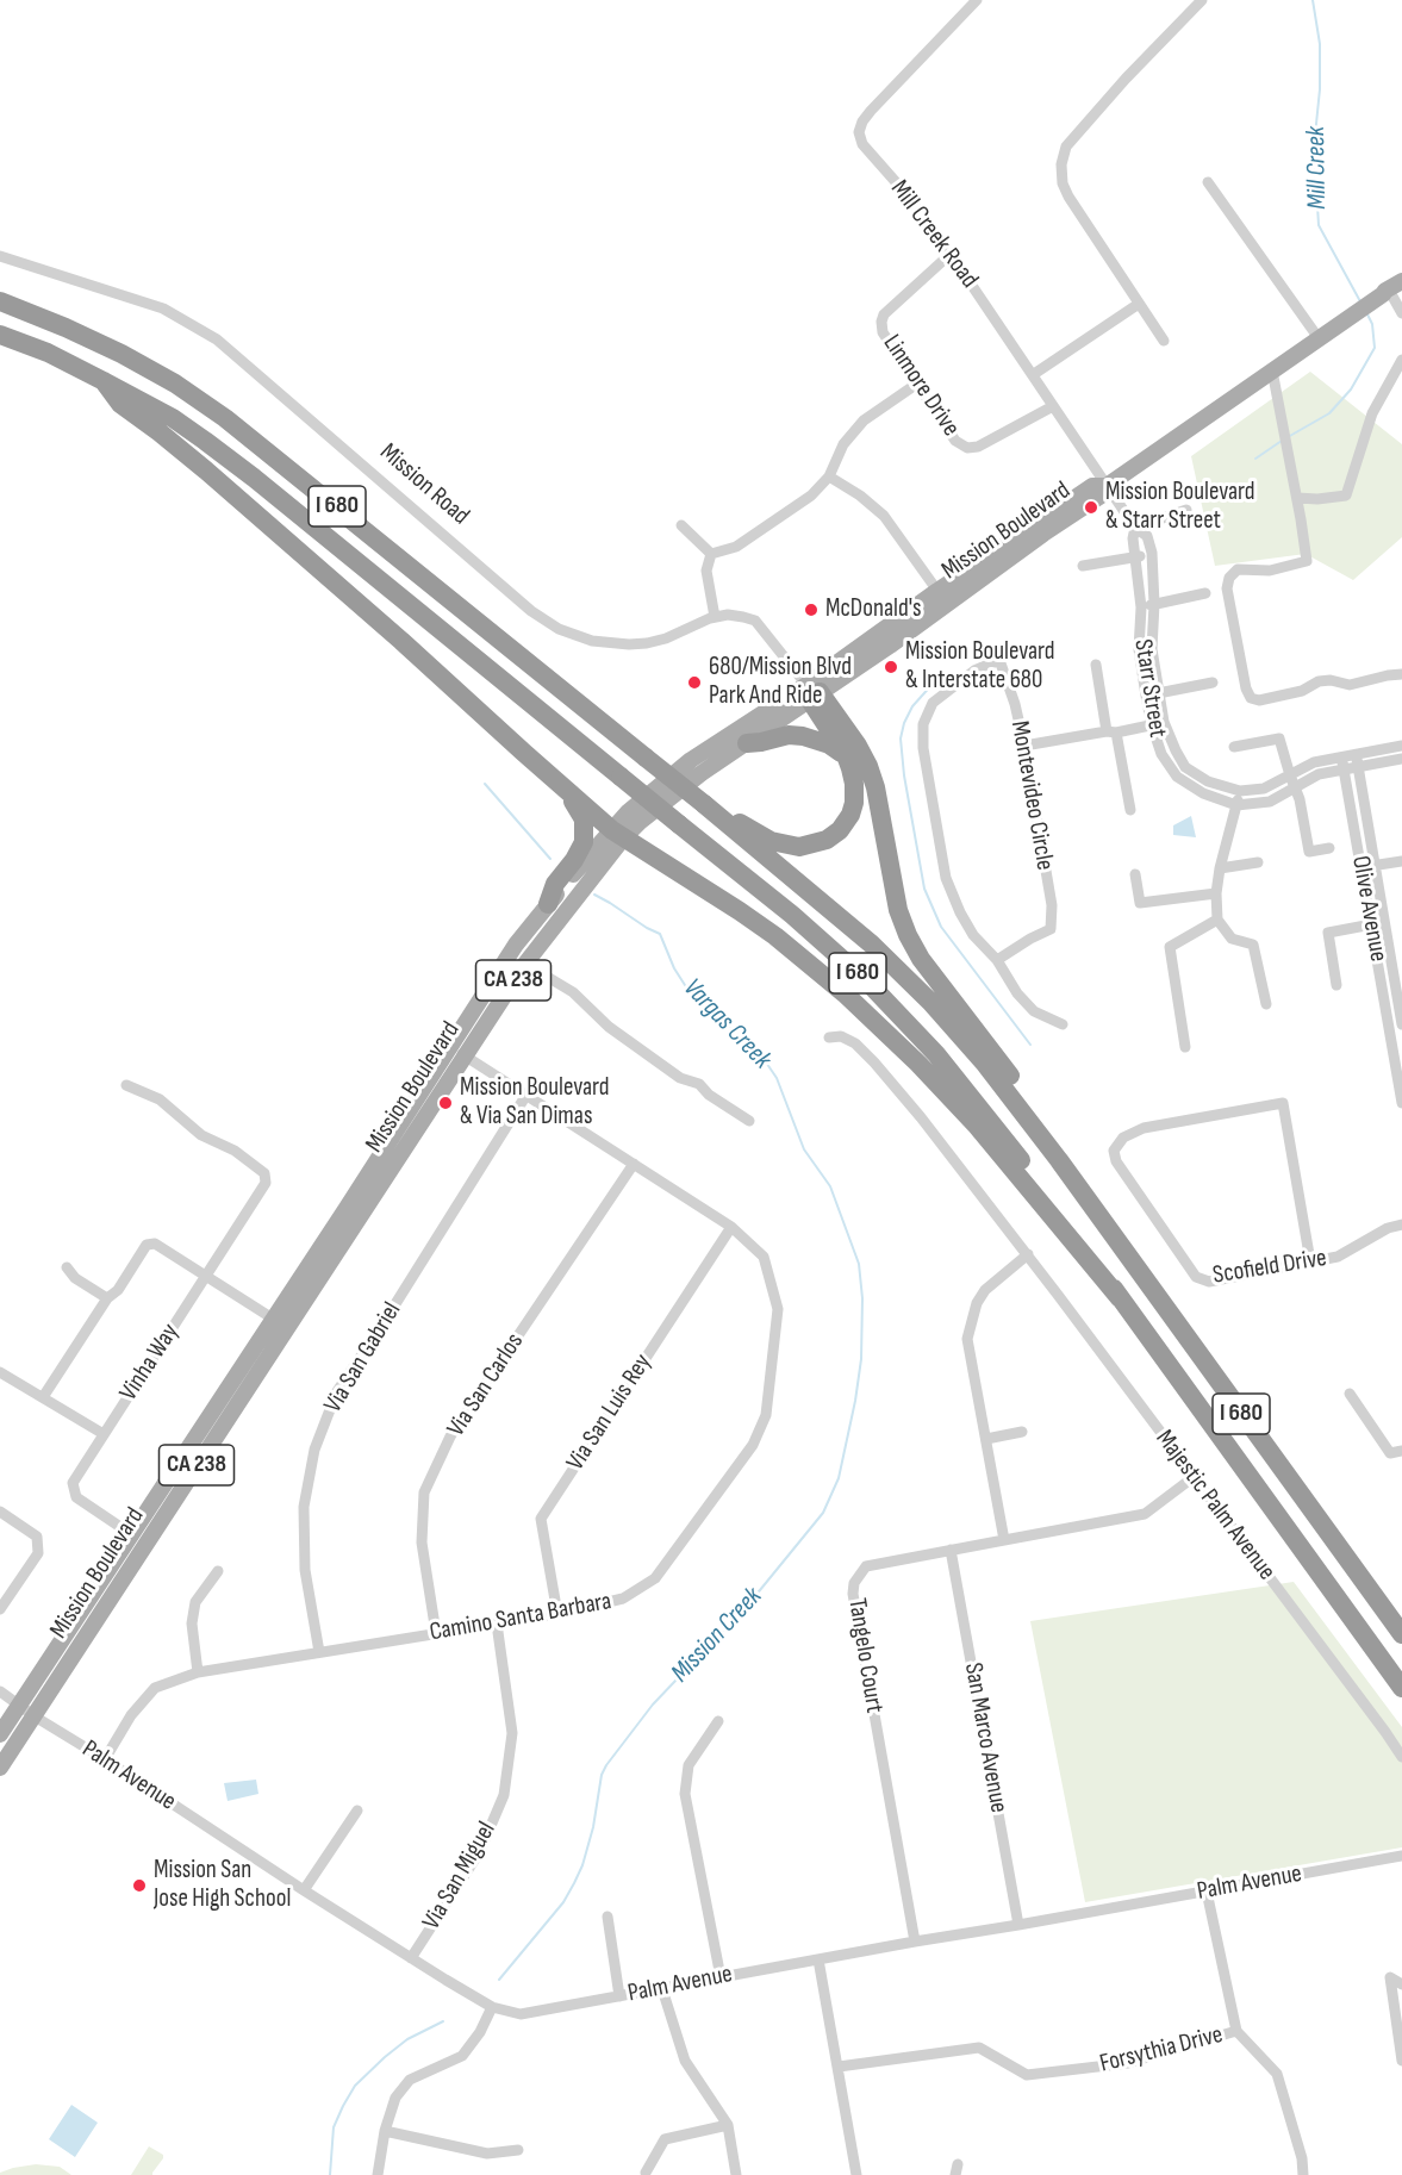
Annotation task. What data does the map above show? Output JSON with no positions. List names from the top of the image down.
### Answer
{
  "streets": {
    "highway": ["I 680"],
    "main road": ["Mission Boulevard", "CA 238"],
    "street": [
      "Mill Creek Road",
      "Linmore Drive",
      "Mission Road",
      "Starr Street",
      "Montevideo Circle",
      "Olive Avenue",
      "Scofield Drive",
      "Via San Gabriel",
      "Vinha Way",
      "Via San Carlos",
      "Via San Luis Rey",
      "Majestic Palm Avenue",
      "Camino Santa Barbara",
      "Tangelo Court",
      "San Marco Avenue",
      "Palm Avenue",
      "Via San Miguel",
      "Forsythia Drive"
    ]
  },
  "crossings": [
    ["Mill Creek Road", "Linmore Drive"],
    ["Mill Creek Road", "Mission Boulevard"],
    ["Mission Road", "Mission Boulevard"],
    ["Mission Boulevard", "Vinha Way"],
    ["Mission Boulevard", "Camino Santa Barbara"],
    ["Mission Boulevard", "Palm Avenue"],
    ["Starr Street", "Olive Avenue"],
    ["Via San Gabriel", "Camino Santa Barbara"],
    ["Via San Carlos", "Camino Santa Barbara"],
    ["Via San Luis Rey", "Camino Santa Barbara"],
    ["Majestic Palm Avenue", "Tangelo Court"],
    ["Camino Santa Barbara", "Palm Avenue"],
    ["Camino Santa Barbara", "Via San Miguel"],
    ["Tangelo Court", "San Marco Avenue"],
    ["Tangelo Court", "Palm Avenue"],
    ["San Marco Avenue", "Palm Avenue"],
    ["Palm Avenue", "Via San Miguel"]
  ],
  "water": ["Mill Creek", "Vargas Creek", "Mission Creek"],
  "places": [
    "Mission Boulevard & Starr Street",
    "McDonald's",
    "Mission Boulevard & Interstate 680",
    "680/Mission Blvd Park And Ride",
    "Mission Boulevard & Via San Dimas",
    "Mission San Jose High School"
  ]
}
